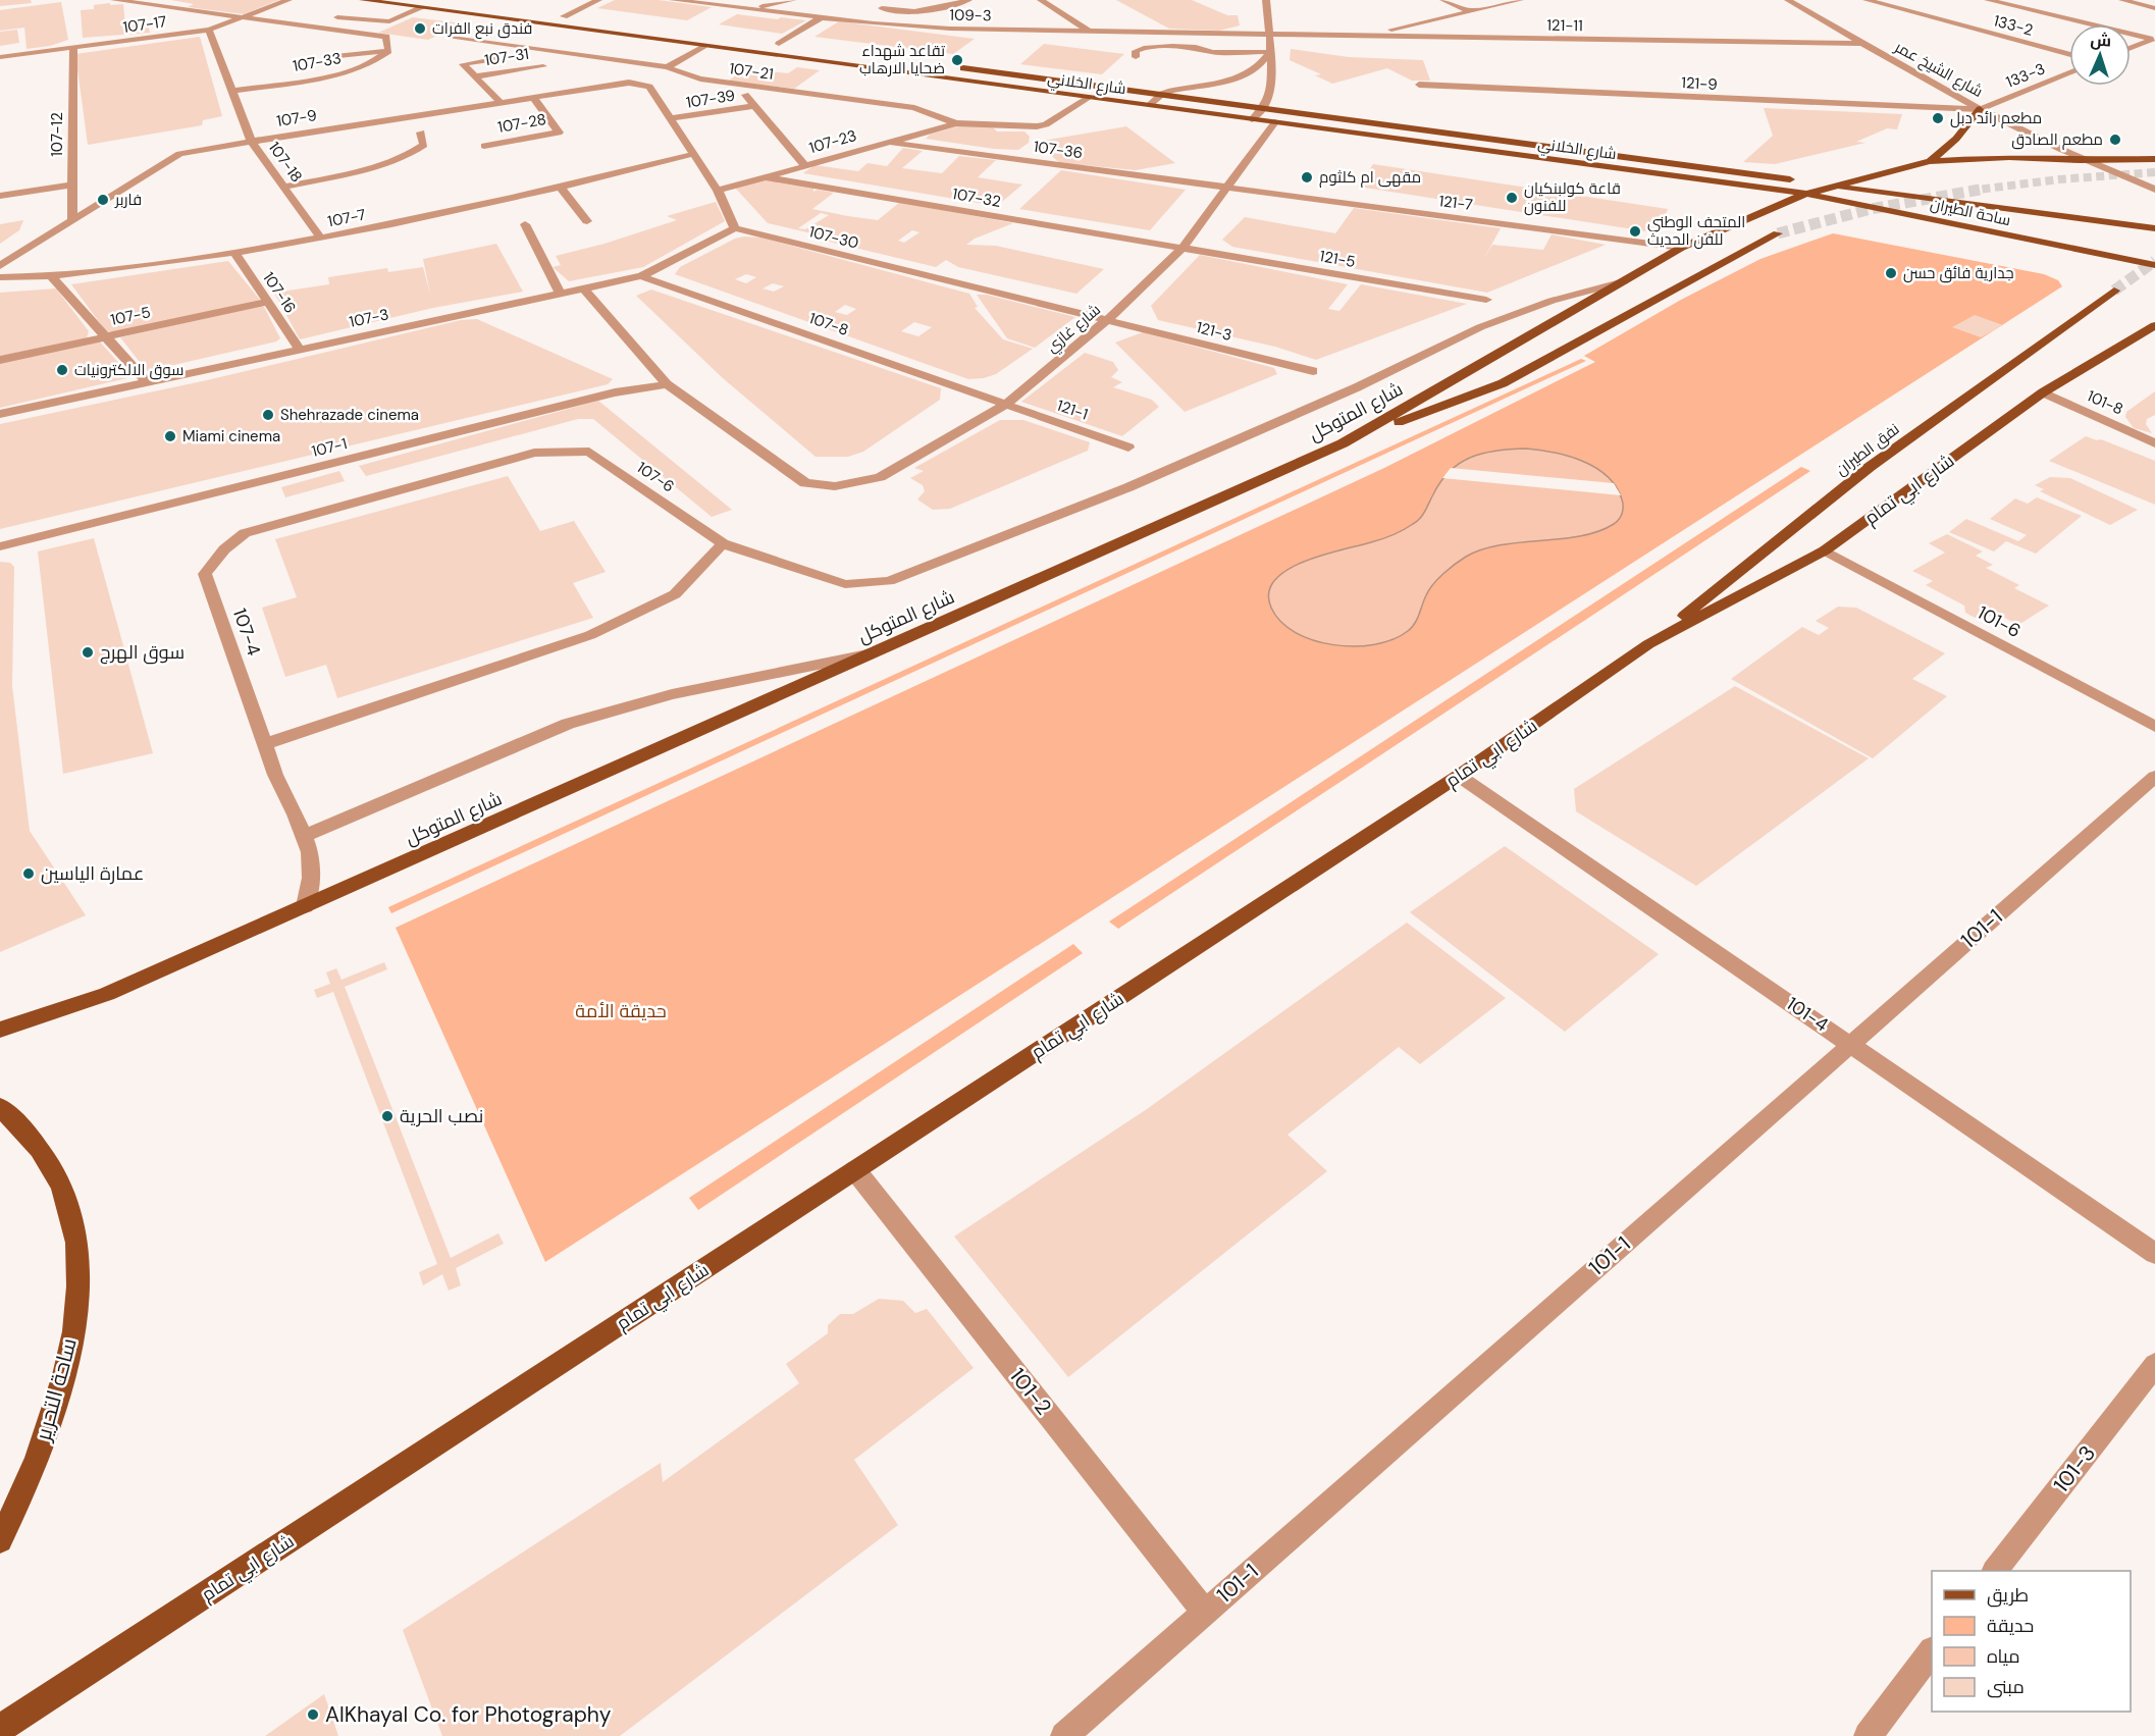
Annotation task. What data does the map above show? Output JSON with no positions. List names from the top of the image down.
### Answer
{
  "streets": {
    "main road": [
      "شارع الخلاني",
      "ساحة الطيران",
      "شارع المتوكل",
      "نفق الطيران",
      "شارع ابي تمام",
      "ساحة التحرير"
    ],
    "street": [
      "109-3",
      "107-17",
      "121-11",
      "133-2",
      "107-31",
      "107-33",
      "شارع الشيخ عمر",
      "107-21",
      "133-3",
      "121-9",
      "107-39",
      "107-9",
      "107-28",
      "107-12",
      "107-23",
      "107-36",
      "107-18",
      "107-32",
      "121-7",
      "107-7",
      "107-30",
      "121-5",
      "107-16",
      "107-5",
      "107-3",
      "107-8",
      "شارع غازي",
      "121-3",
      "101-8",
      "121-1",
      "107-1",
      "107-6",
      "101-6",
      "107-4",
      "101-1",
      "101-4",
      "101-2",
      "101-3"
    ]
  },
  "crossings": [
    ["109-3", "121-11"],
    ["107-17", "107-12"],
    ["107-17", "107-18"],
    ["121-11", "شارع الشيخ عمر"],
    ["107-33", "107-18"],
    ["شارع الشيخ عمر", "133-3"],
    ["شارع الشيخ عمر", "121-9"],
    ["شارع الشيخ عمر", "ساحة الطيران"],
    ["107-21", "شارع الخلاني"],
    ["107-21", "107-23"],
    ["133-3", "121-9"],
    ["شارع الخلاني", "ساحة الطيران"],
    ["شارع الخلاني", "شارع غازي"],
    ["شارع الخلاني", "شارع المتوكل"],
    ["107-39", "107-9"],
    ["107-9", "107-28"],
    ["107-9", "107-12"],
    ["107-9", "107-18"],
    ["107-23", "107-36"],
    ["107-23", "107-32"],
    ["107-36", "121-7"],
    ["107-36", "شارع غازي"],
    ["107-18", "107-7"],
    ["107-32", "121-5"],
    ["107-32", "شارع غازي"],
    ["121-7", "شارع غازي"],
    ["121-7", "شارع المتوكل"],
    ["ساحة الطيران", "شارع المتوكل"],
    ["107-7", "107-16"],
    ["107-30", "107-3"],
    ["107-30", "شارع غازي"],
    ["107-30", "121-3"],
    ["121-5", "شارع غازي"],
    ["107-16", "107-5"],
    ["107-16", "107-3"],
    ["107-3", "107-8"],
    ["107-8", "شارع غازي"],
    ["107-8", "121-1"],
    ["شارع غازي", "121-3"],
    ["شارع غازي", "121-1"],
    ["شارع غازي", "107-1"],
    ["101-8", "شارع ابي تمام"],
    ["شارع المتوكل", "107-6"],
    ["شارع المتوكل", "107-4"],
    ["نفق الطيران", "شارع ابي تمام"],
    ["107-6", "107-4"],
    ["شارع ابي تمام", "101-6"],
    ["شارع ابي تمام", "101-4"],
    ["شارع ابي تمام", "101-2"],
    ["101-1", "101-4"],
    ["101-1", "101-2"]
  ],
  "parks": ["حديقة الأمة"],
  "places": [
    "فندق نبع الفرات",
    "تقاعد شهداء ضحايا الارهاب",
    "مطعم رائد دبل",
    "مطعم الصادق",
    "مقهى ام كلثوم",
    "قاعة كولبنكيان للفنون",
    "فاربر",
    "المتحف الوطني للفن الحديث",
    "جدارية فائق حسن",
    "سوق الالكترونيات",
    "Shehrazade cinema",
    "Miami cinema",
    "سوق الهرج",
    "عمارة الياسين",
    "نصب الحرية",
    "AlKhayal Co. for Photography"
  ],
  "legend": [
    "طريق",
    "حديقة",
    "مياه",
    "مبنى"
  ],
  "north": "top"
}
